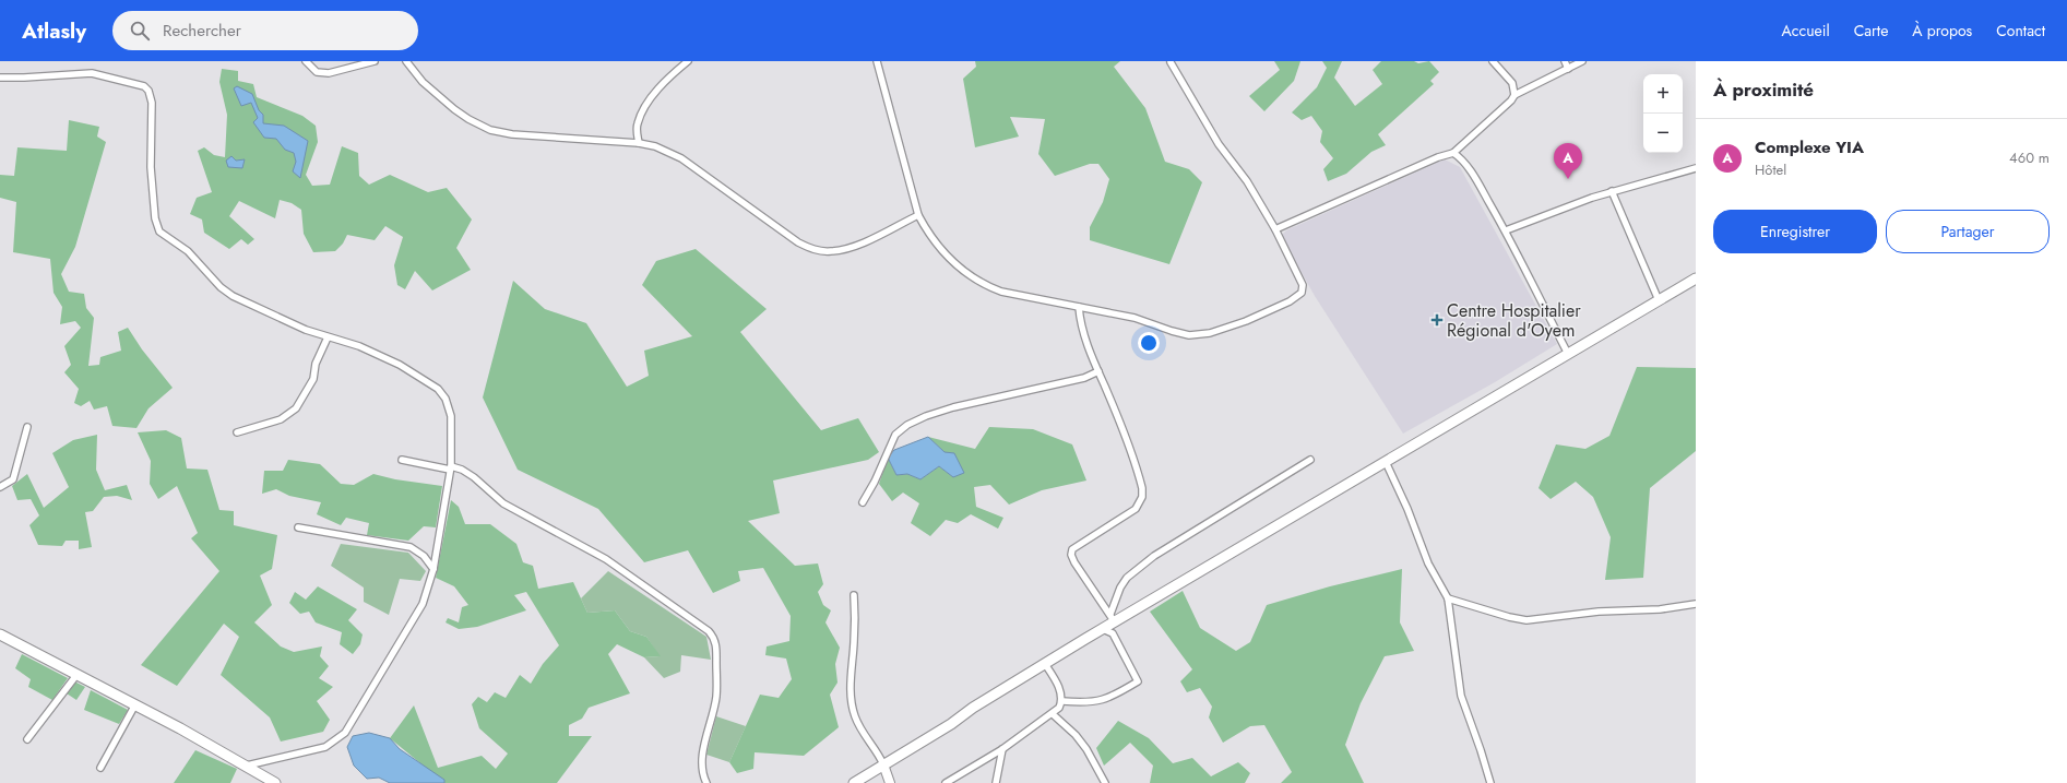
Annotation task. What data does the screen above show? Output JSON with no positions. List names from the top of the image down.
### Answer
{
  "places": {
    "health": ["Centre Hospitalier Régional d'Oyem"]
  },
  "page": {
    "header": "Atlasly",
    "search": "Rechercher",
    "nav": [
      "Accueil",
      "Carte",
      "À propos",
      "Contact"
    ],
    "heading": "À proximité",
    "map_buttons": ["+", "−"],
    "list": [
      {
        "mark": "A",
        "name": "Complexe YIA",
        "note": "Hôtel",
        "value": "460 m"
      }
    ],
    "pins": "A",
    "buttons": ["Enregistrer", "Partager"]
  }
}
